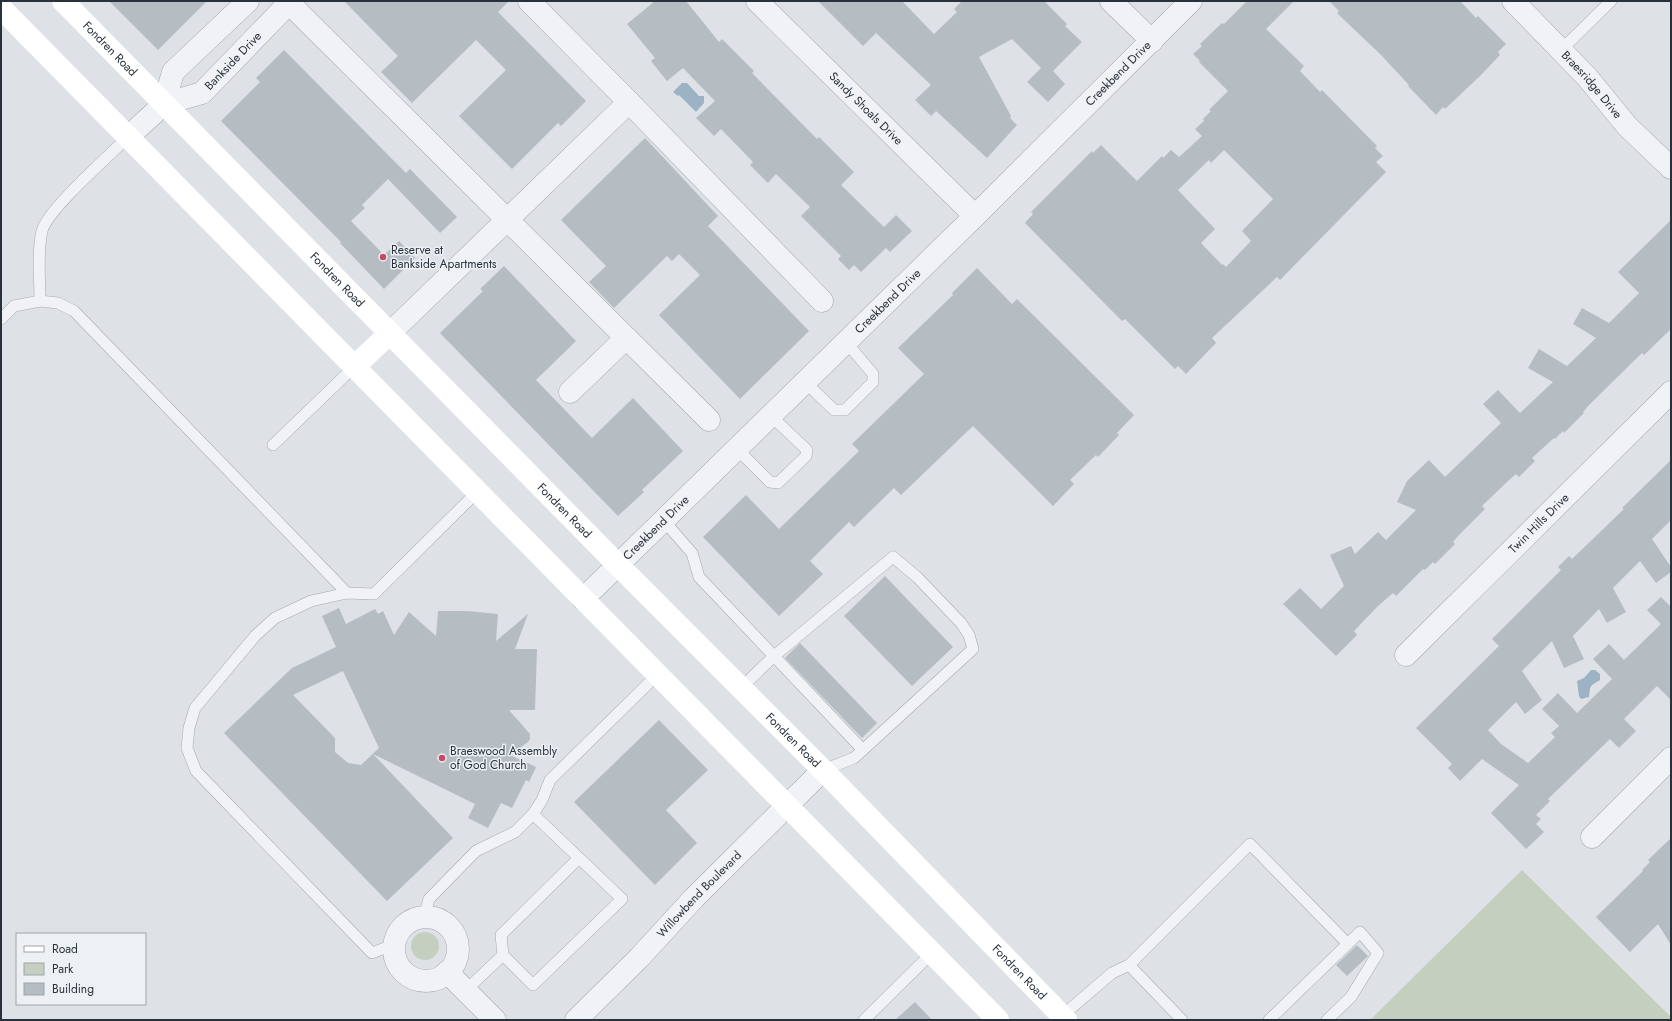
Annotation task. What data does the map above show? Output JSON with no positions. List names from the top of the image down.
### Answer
{
  "streets": {
    "main road": ["Fondren Road"],
    "street": [
      "Bankside Drive",
      "Creekbend Drive",
      "Braesridge Drive",
      "Sandy Shoals Drive",
      "Twin Hills Drive",
      "Willowbend Boulevard"
    ]
  },
  "crossings": [
    ["Fondren Road", "Bankside Drive"],
    ["Fondren Road", "Creekbend Drive"],
    ["Fondren Road", "Willowbend Boulevard"],
    ["Creekbend Drive", "Sandy Shoals Drive"]
  ],
  "places": ["Reserve at Bankside Apartments", "Braeswood Assembly of God Church"],
  "legend": ["Road", "Park", "Building"]
}
